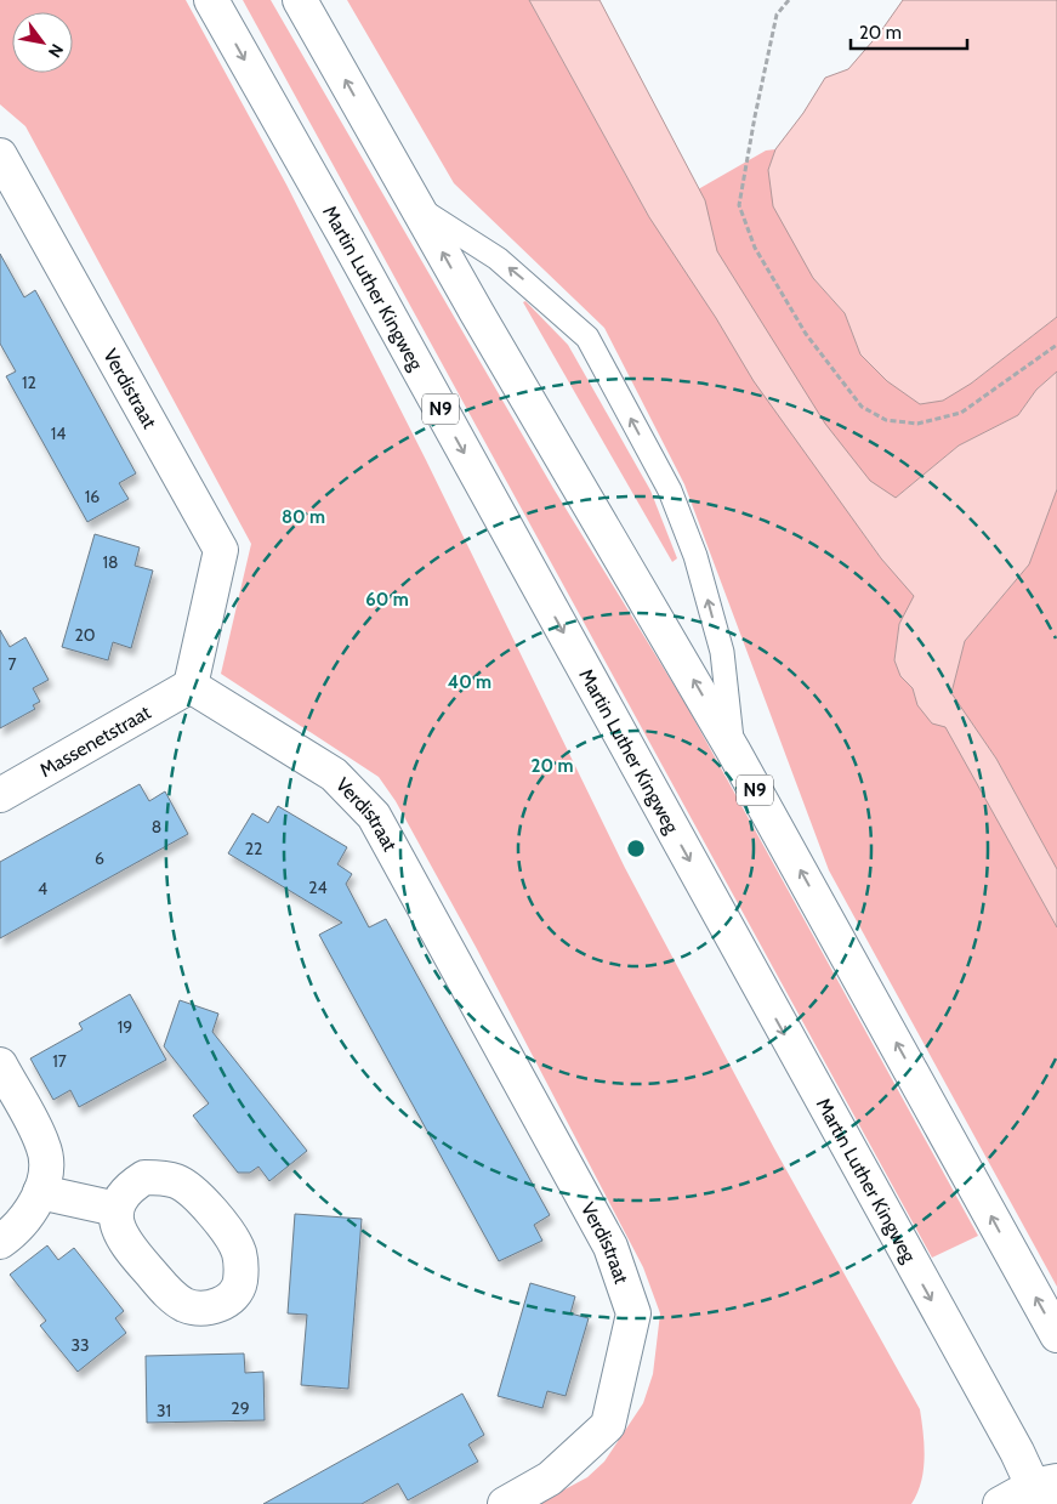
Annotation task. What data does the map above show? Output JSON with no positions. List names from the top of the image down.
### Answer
{
  "streets": {
    "main road": [
      "Martin Luther Kingweg",
      "Verdistraat",
      "N9",
      "Massenetstraat"
    ]
  },
  "crossings": [
    ["Verdistraat", "Massenetstraat"]
  ],
  "house_numbers": [
    "12",
    "14",
    "16",
    "18",
    "20",
    "7",
    "8",
    "22",
    "6",
    "24",
    "4",
    "19",
    "17",
    "33",
    "29",
    "31"
  ],
  "scale_bar": "20 m",
  "north": "bottom right",
  "rings": [
    "80 m",
    "60 m",
    "40 m",
    "20 m"
  ]
}
